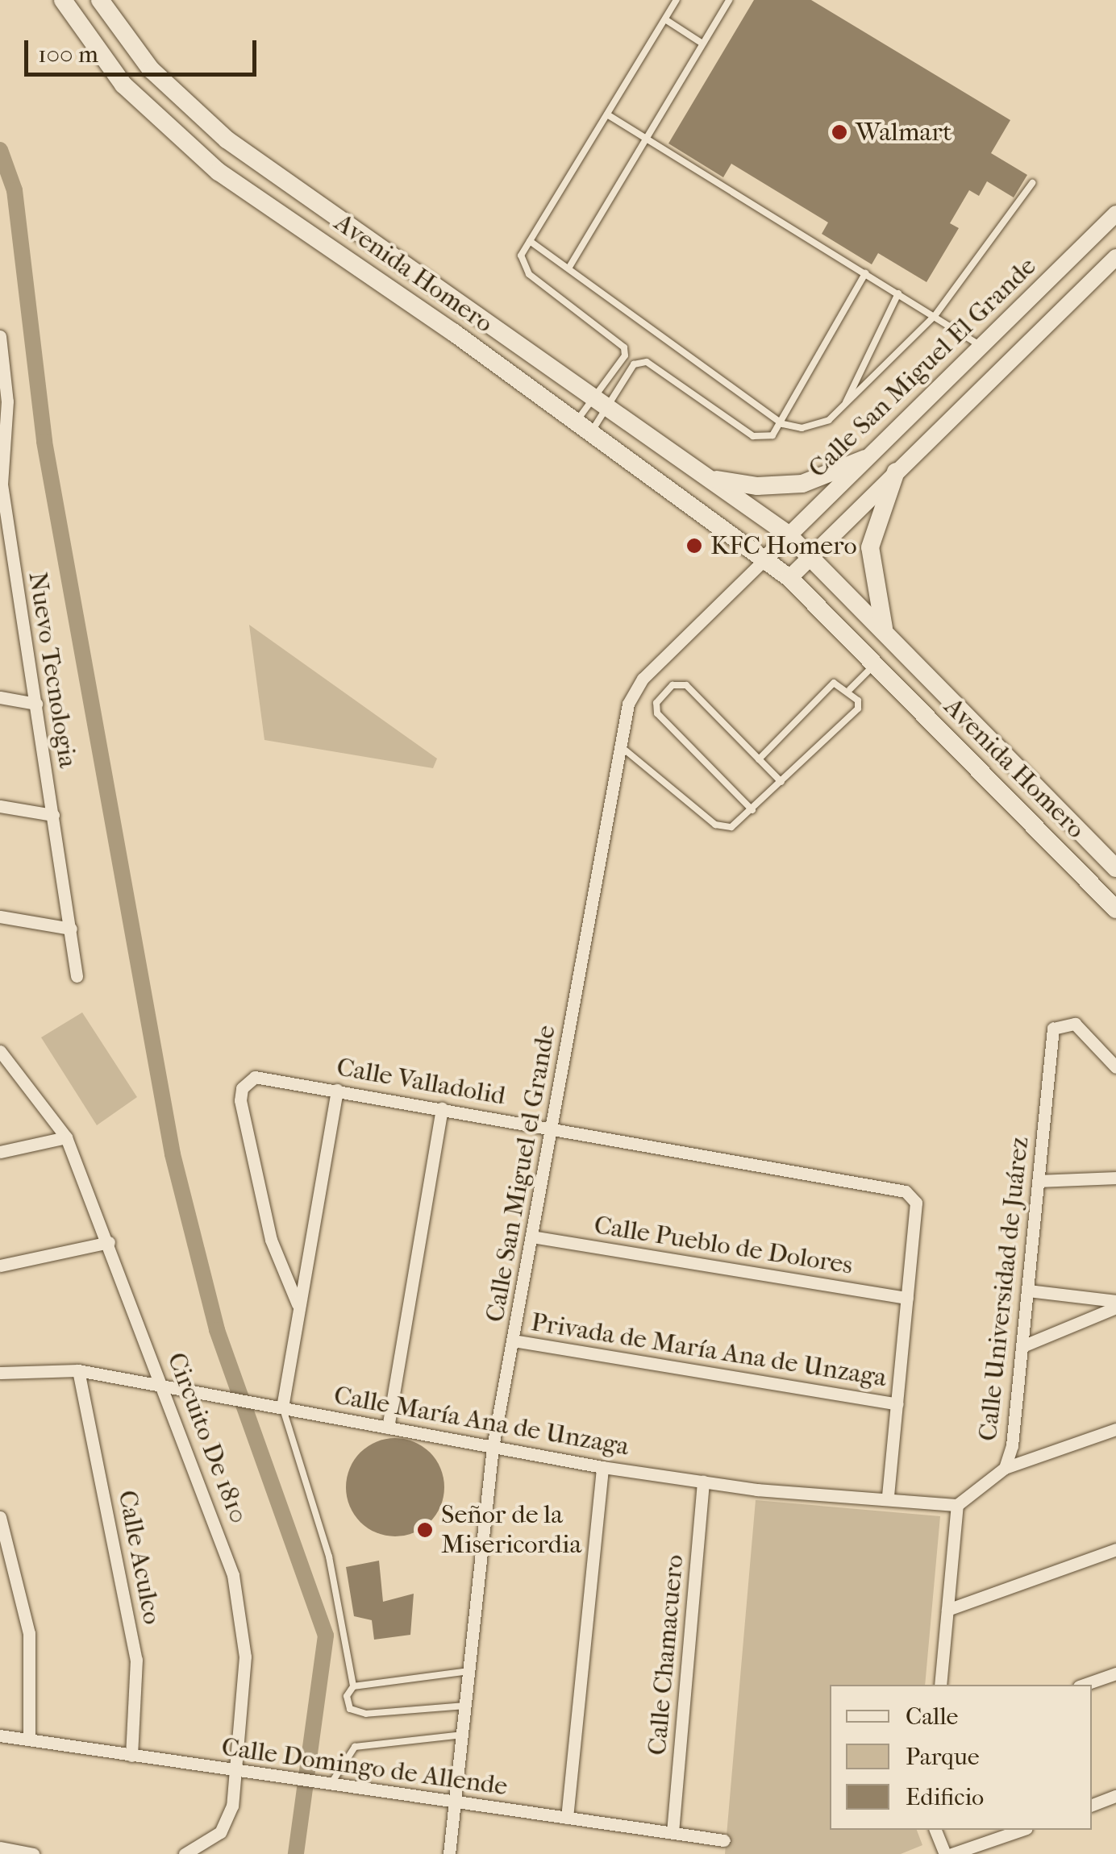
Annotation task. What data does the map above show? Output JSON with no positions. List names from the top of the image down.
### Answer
{
  "streets": {
    "main road": ["Avenida Homero"],
    "street": [
      "Calle San Miguel El Grande",
      "Nuevo Tecnologia",
      "Calle Valladolid",
      "Calle San Miguel el Grande",
      "Calle Pueblo de Dolores",
      "Calle Universidad de Juárez",
      "Privada de María Ana de Unzaga",
      "Calle María Ana de Unzaga",
      "Circuito De 1810",
      "Calle Aculco",
      "Calle Chamacuero",
      "Calle Domingo de Allende"
    ]
  },
  "crossings": [
    ["Avenida Homero", "Calle San Miguel El Grande"],
    ["Avenida Homero", "Calle San Miguel el Grande"],
    ["Calle San Miguel El Grande", "Calle San Miguel el Grande"],
    ["Calle Valladolid", "Calle San Miguel el Grande"],
    ["Calle Valladolid", "Calle Pueblo de Dolores"],
    ["Calle San Miguel el Grande", "Calle Pueblo de Dolores"],
    ["Calle San Miguel el Grande", "Privada de María Ana de Unzaga"],
    ["Calle San Miguel el Grande", "Calle María Ana de Unzaga"],
    ["Calle San Miguel el Grande", "Calle Domingo de Allende"],
    ["Calle Universidad de Juárez", "Calle María Ana de Unzaga"],
    ["Calle María Ana de Unzaga", "Circuito De 1810"],
    ["Calle María Ana de Unzaga", "Calle Aculco"],
    ["Calle María Ana de Unzaga", "Calle Chamacuero"],
    ["Circuito De 1810", "Calle Domingo de Allende"],
    ["Calle Aculco", "Calle Domingo de Allende"],
    ["Calle Chamacuero", "Calle Domingo de Allende"]
  ],
  "places": ["Walmart", "KFC Homero", "Señor de la Misericordia"],
  "legend": ["Calle", "Parque", "Edificio"],
  "scale_bar": "100 m"
}
